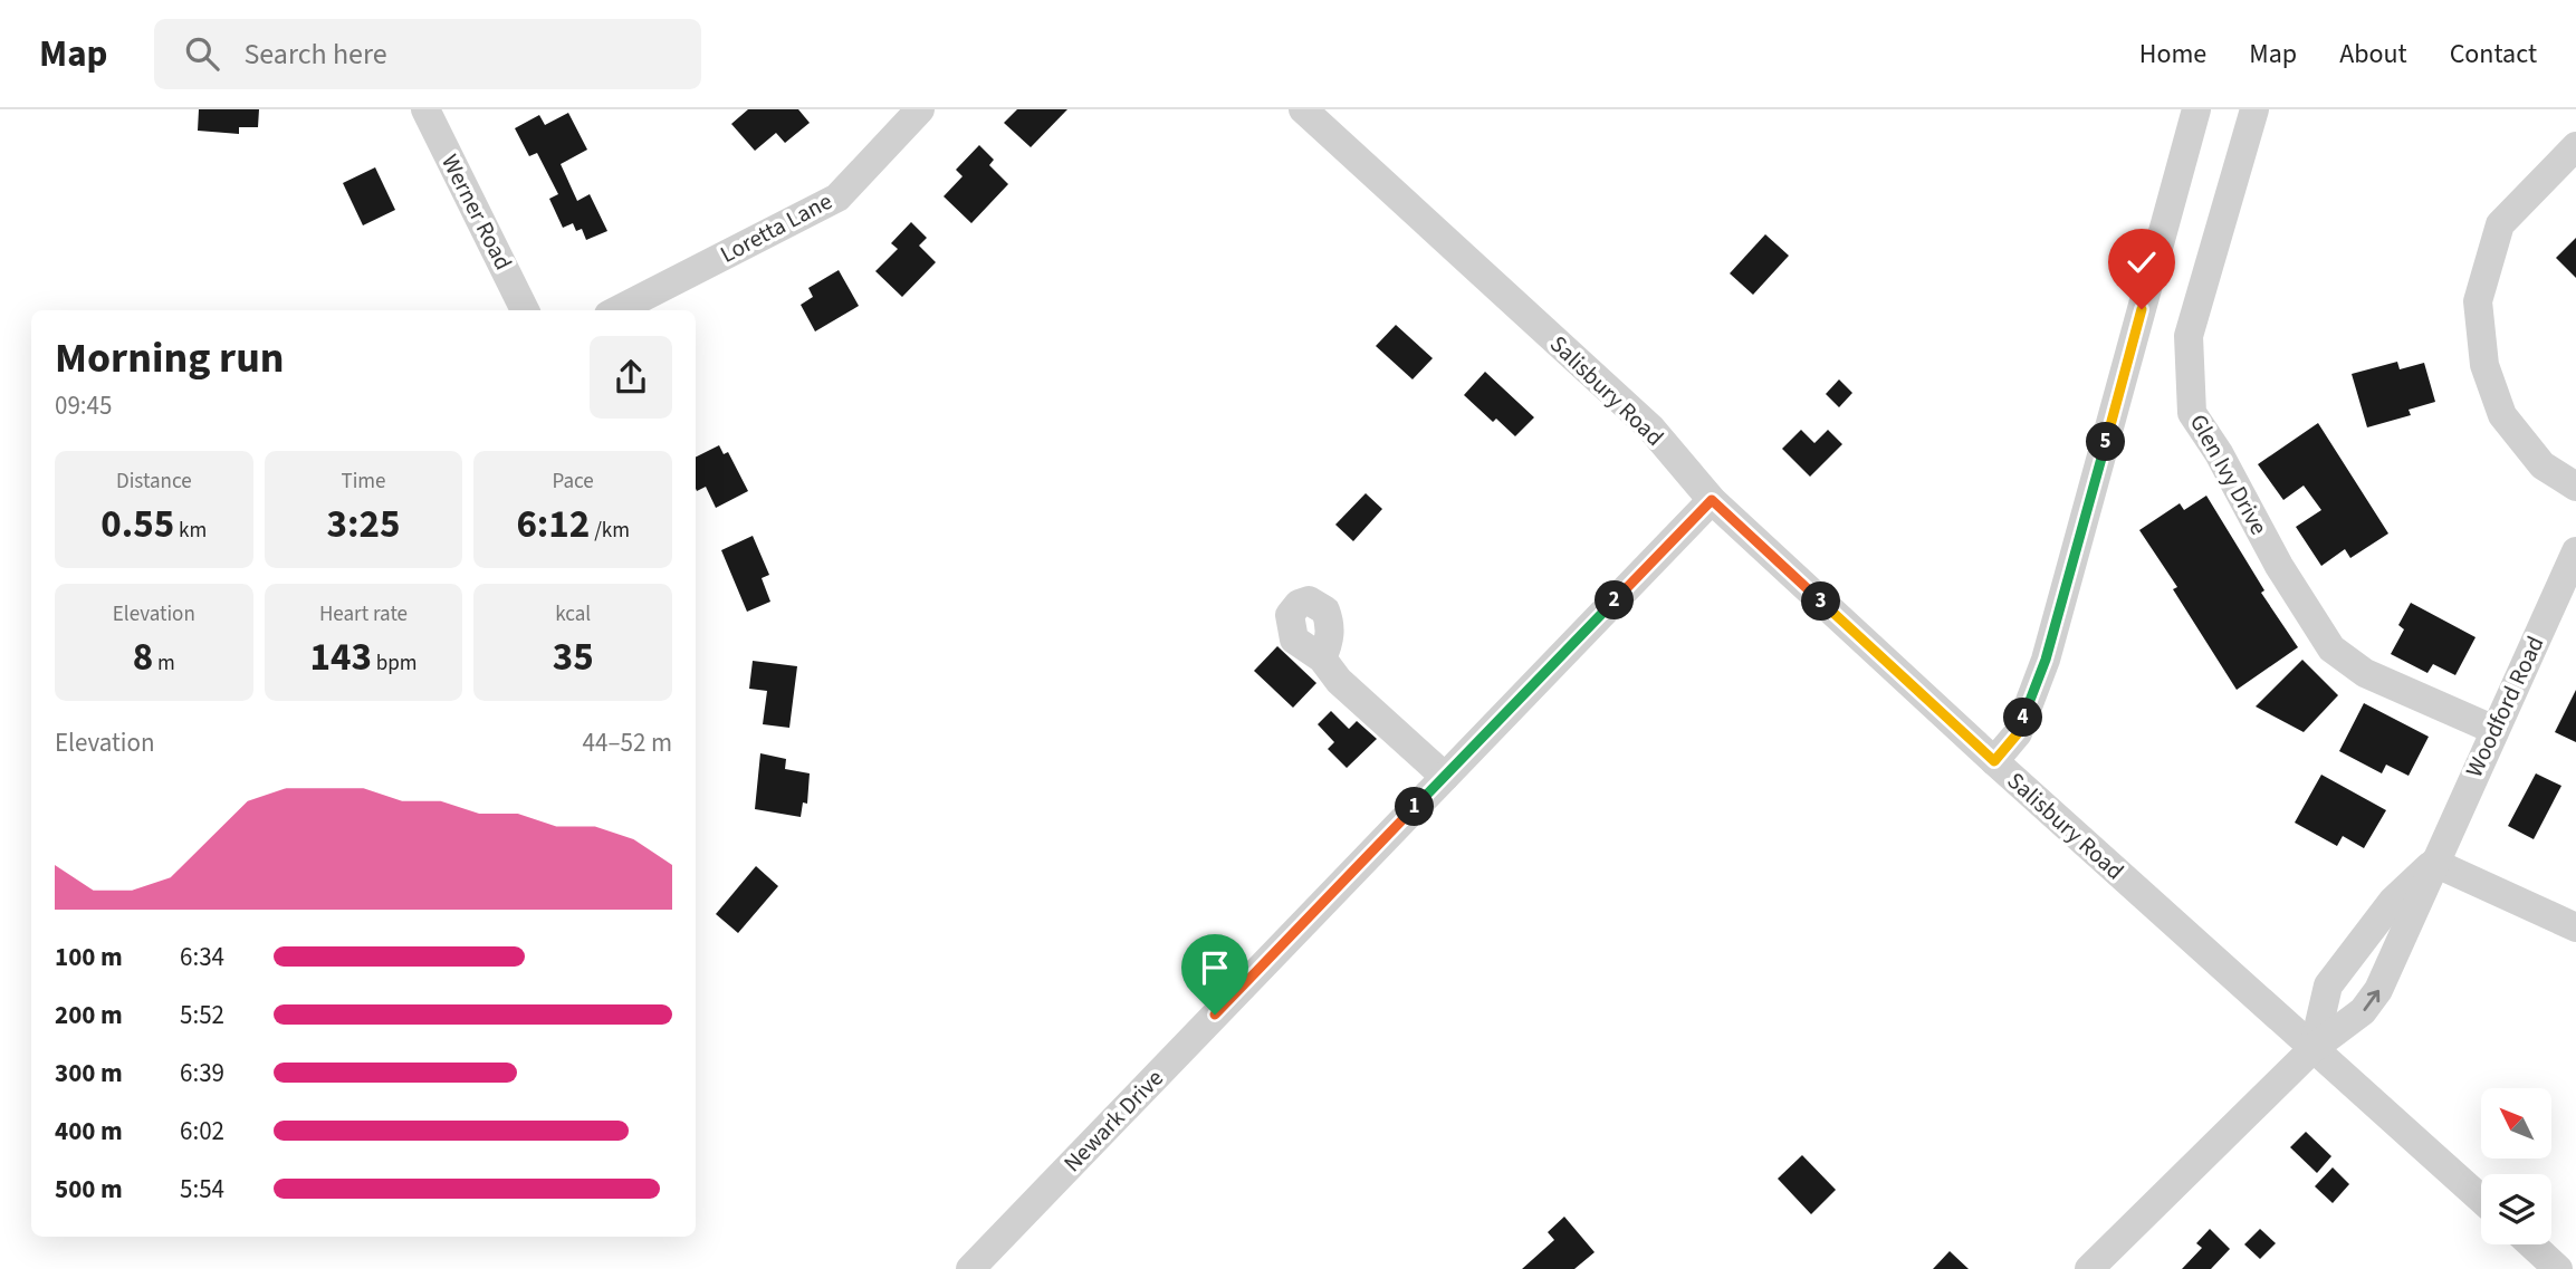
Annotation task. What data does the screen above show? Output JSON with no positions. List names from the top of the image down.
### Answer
{
  "streets": {
    "street": [
      "Werner Road",
      "Loretta Lane",
      "Salisbury Road",
      "Glen Ivy Drive",
      "Woodford Road",
      "Newark Drive"
    ]
  },
  "crossings": [
    ["Salisbury Road", "Woodford Road"],
    ["Salisbury Road", "Newark Drive"],
    ["Glen Ivy Drive", "Woodford Road"]
  ],
  "north": "top left",
  "page": {
    "header": "Map",
    "search": "Search here",
    "nav": [
      "Home",
      "Map",
      "About",
      "Contact"
    ],
    "heading": ["Morning run", "09:45"],
    "pins": [
      "5",
      "2",
      "3",
      "4",
      "1"
    ],
    "stats": [
      ["Distance", "0.55 km"],
      ["Time", "3:25"],
      ["Pace", "6:12 /km"],
      ["Elevation", "8 m"],
      ["Heart rate", "143 bpm"],
      ["kcal", "35"]
    ],
    "chart": ["Elevation", "44–52 m"],
    "list": [
      {
        "name": "100 m",
        "note": "6:34"
      },
      {
        "name": "200 m",
        "note": "5:52"
      },
      {
        "name": "300 m",
        "note": "6:39"
      },
      {
        "name": "400 m",
        "note": "6:02"
      },
      {
        "name": "500 m",
        "note": "5:54"
      }
    ]
  }
}
